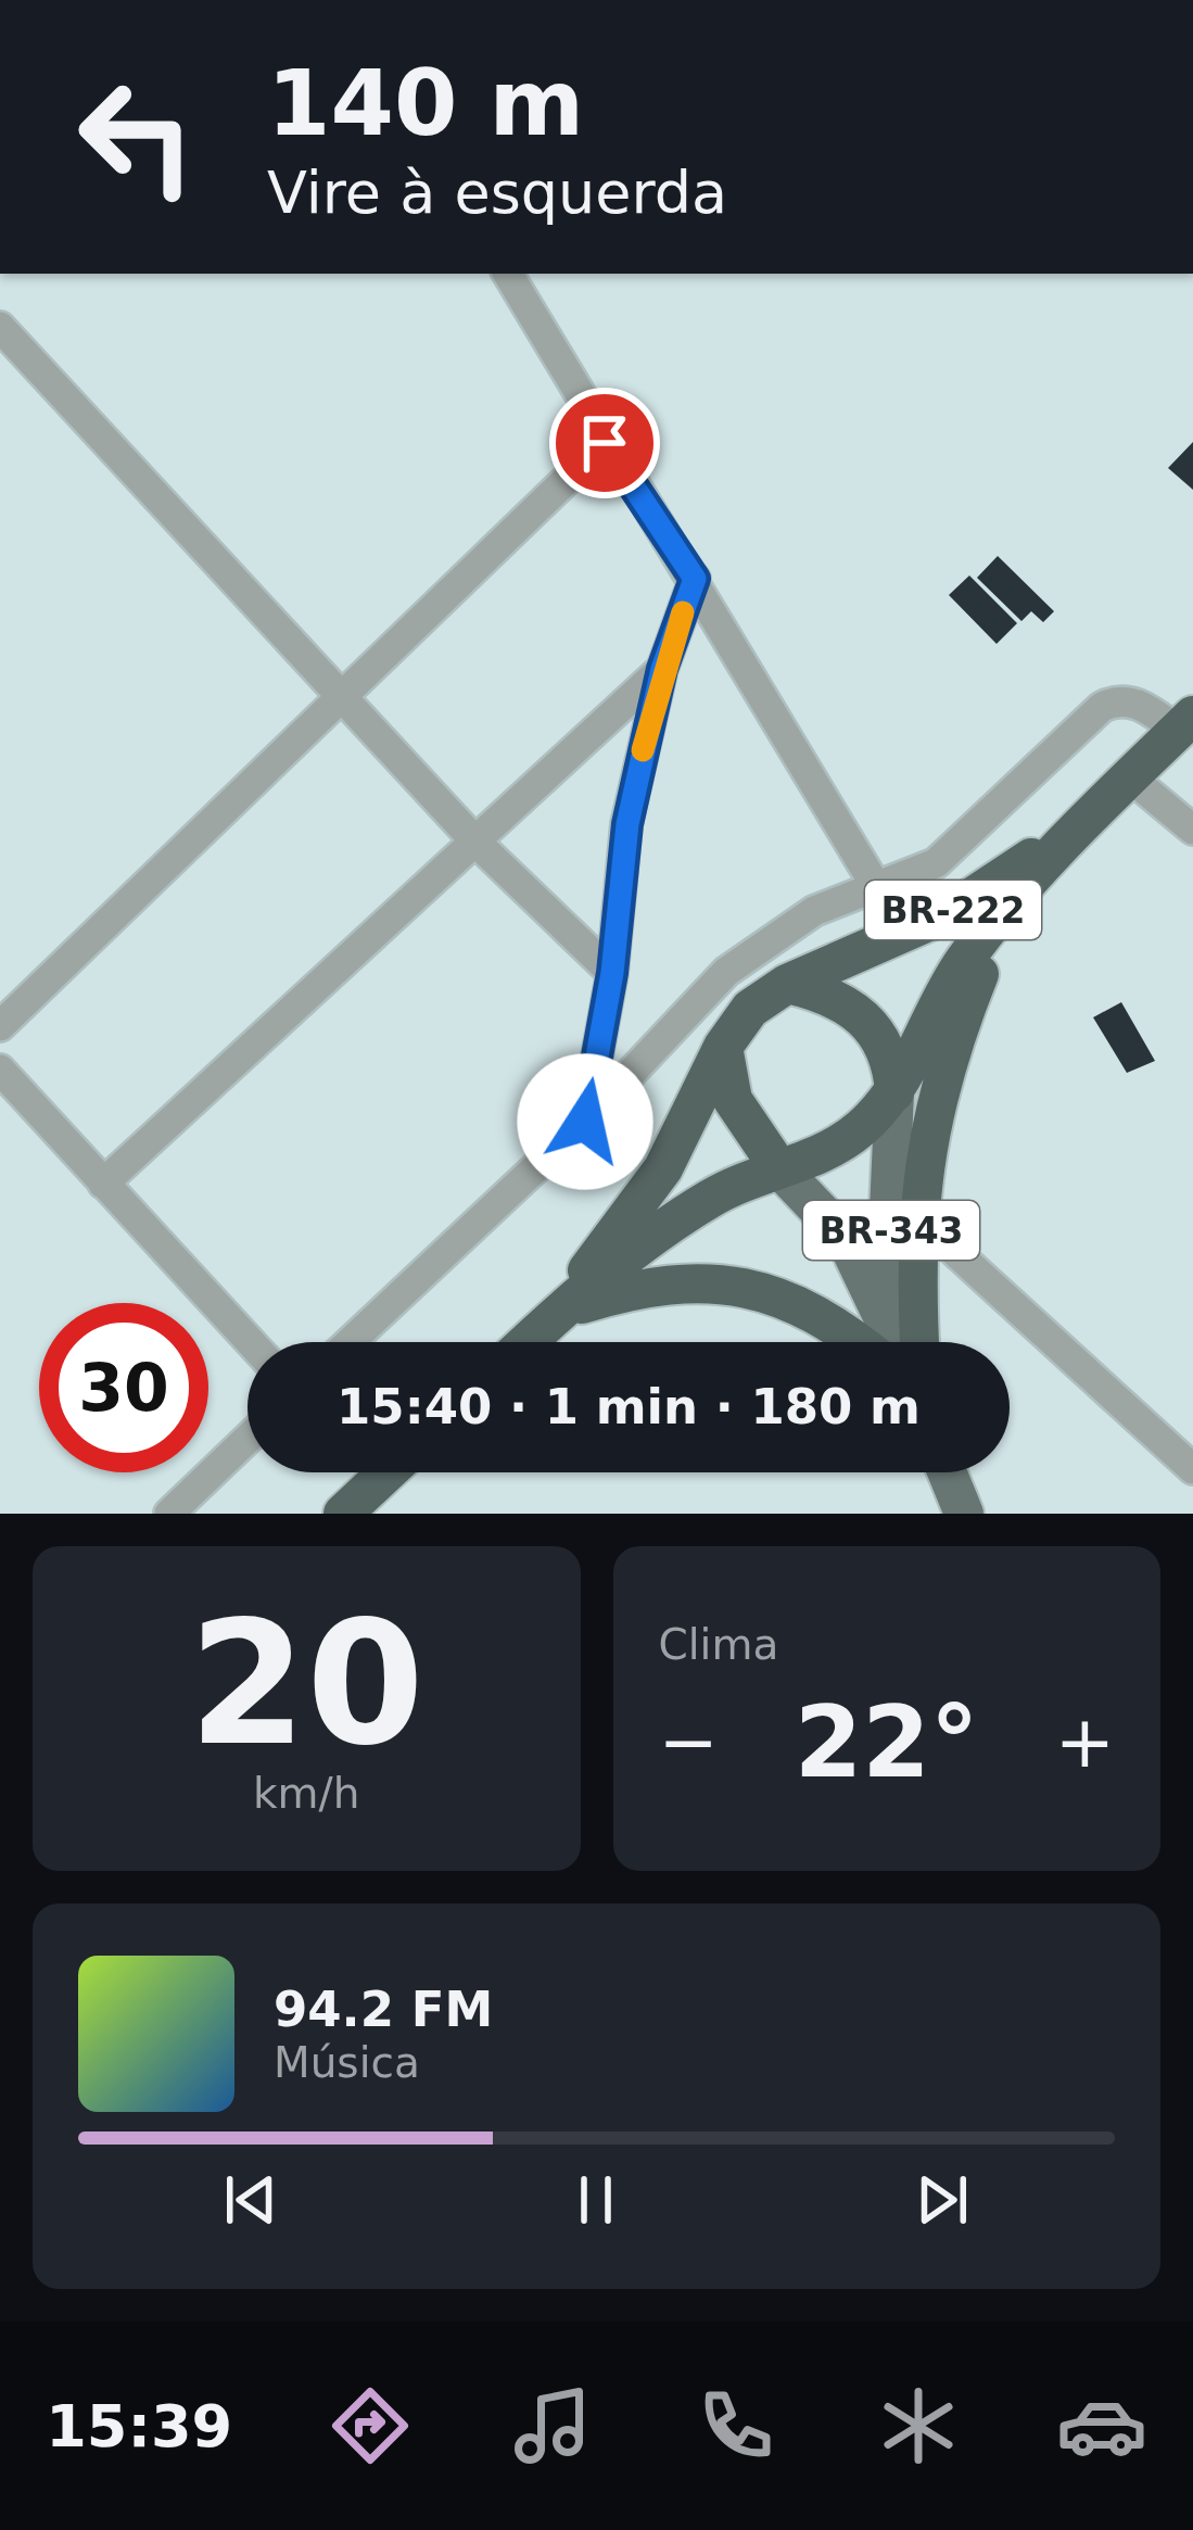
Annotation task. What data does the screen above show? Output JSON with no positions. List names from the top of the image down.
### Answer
{
  "streets": {
    "highway": ["BR-222", "BR-343"]
  },
  "crossings": [
    ["BR-222", "BR-343"]
  ],
  "page": {
    "turn": ["140 m", "Vire à esquerda"],
    "limit": "30",
    "trip": "15:40 · 1 min · 180 m",
    "tile": [
      ["20", "km/h"],
      "Clima"
    ],
    "heat": ["−", "22°", "+"],
    "song": ["94.2 FM", "Música"],
    "tabs": "15:39"
  }
}
